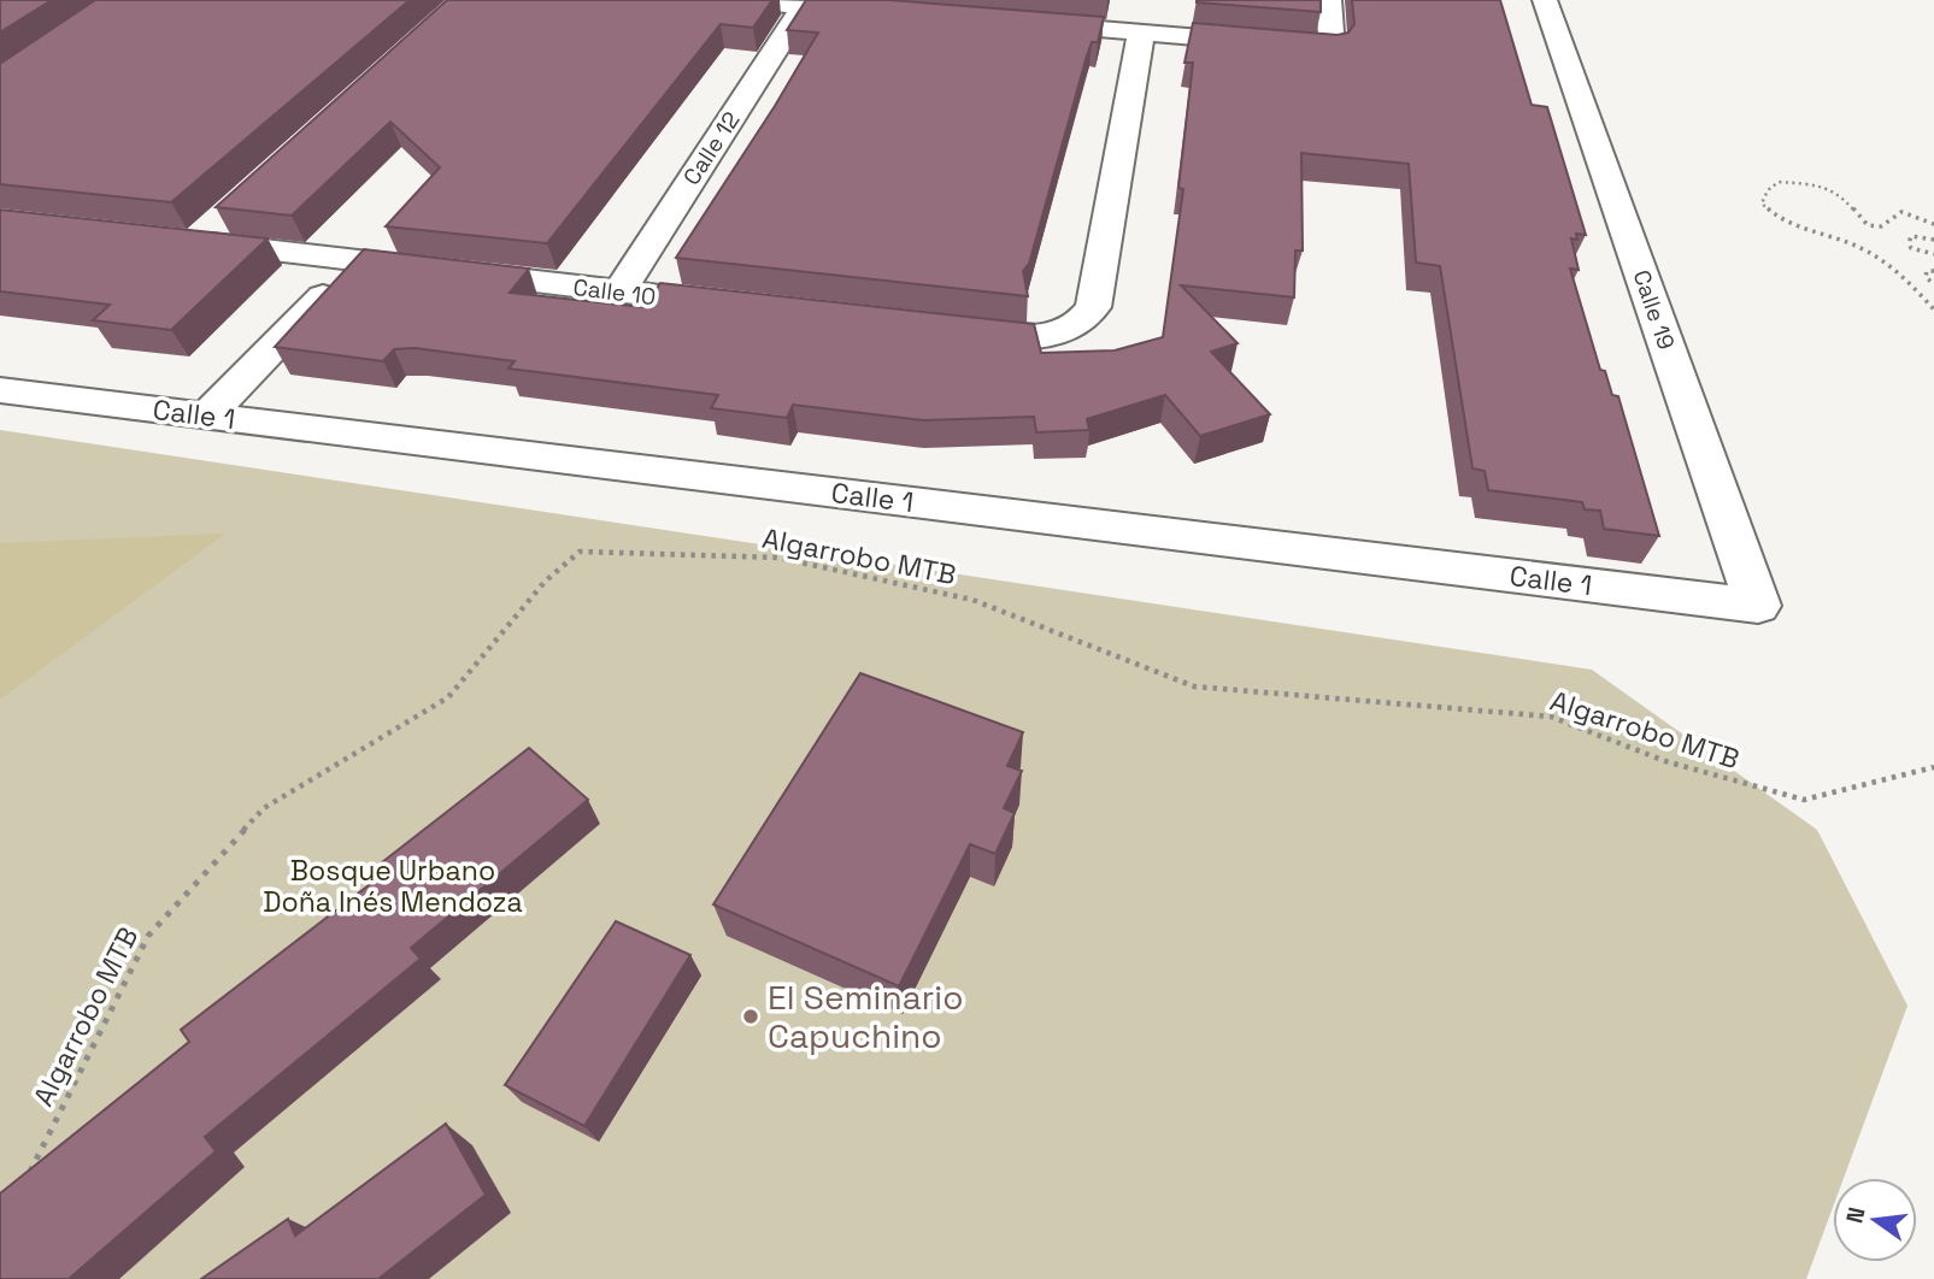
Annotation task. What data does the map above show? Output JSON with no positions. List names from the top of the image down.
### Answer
{
  "streets": {
    "street": [
      "Calle 12",
      "Calle 10",
      "Calle 19",
      "Calle 1"
    ],
    "path": ["Algarrobo MTB"]
  },
  "crossings": [
    ["Calle 12", "Calle 10"],
    ["Calle 19", "Calle 1"]
  ],
  "parks": ["Bosque Urbano Doña Inés Mendoza"],
  "places": ["El Seminario Capuchino"],
  "north": "left"
}
